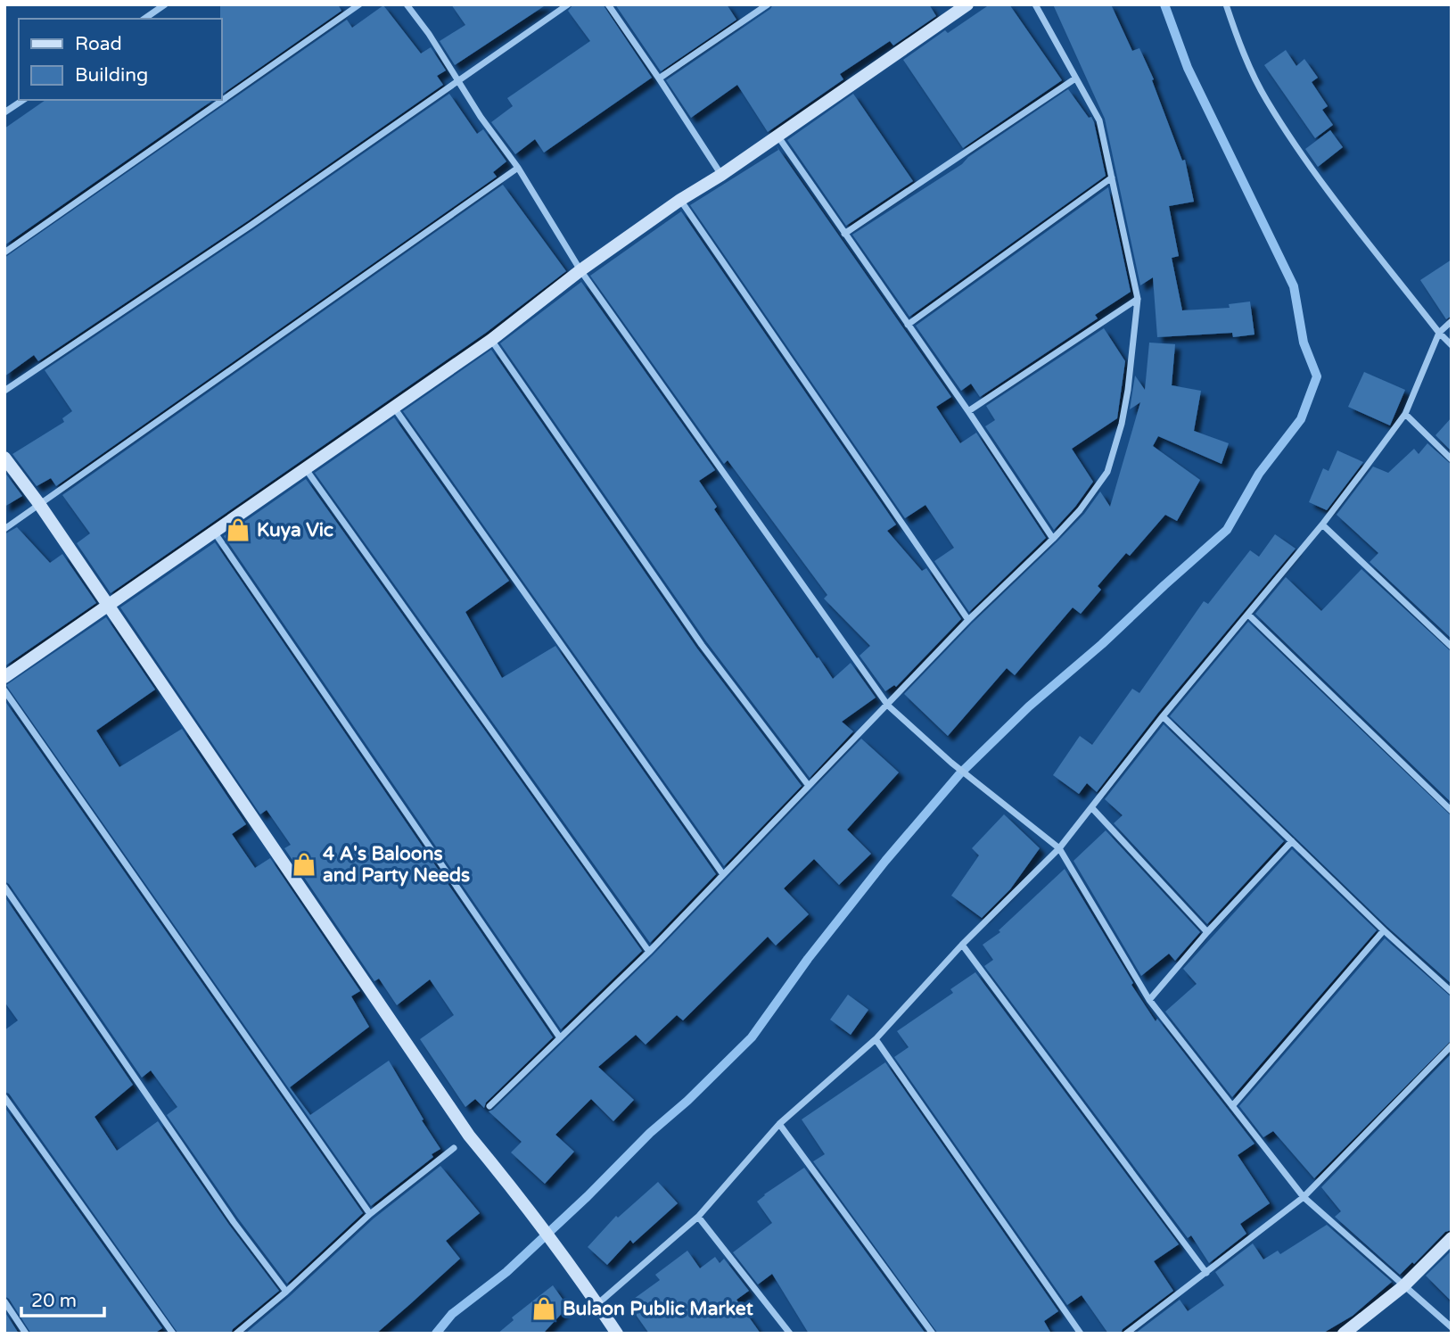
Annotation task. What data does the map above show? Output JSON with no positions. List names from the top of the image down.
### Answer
{
  "places": {
    "shop": ["Kuya Vic", "4 A's Baloons and Party Needs", "Bulaon Public Market"]
  },
  "legend": ["Road", "Building"],
  "scale_bar": "20 m"
}
